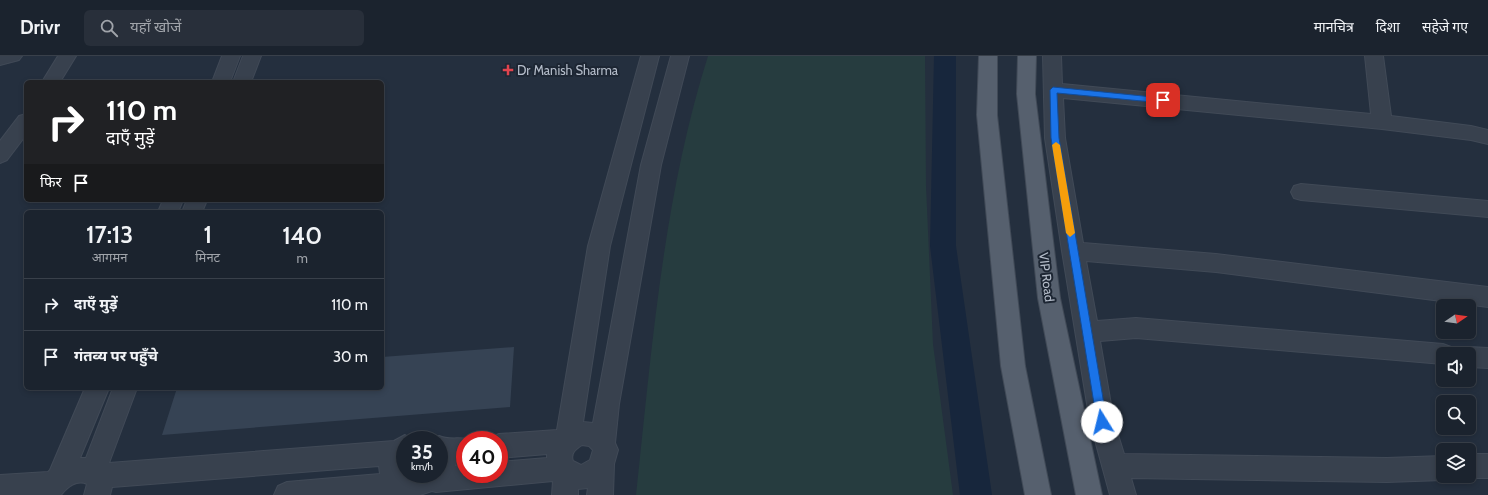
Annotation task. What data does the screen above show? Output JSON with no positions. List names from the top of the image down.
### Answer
{
  "streets": {
    "main road": ["VIP Road"]
  },
  "places": {
    "health": ["Dr Manish Sharma"]
  },
  "north": "right",
  "page": {
    "header": "Drivr",
    "search": "यहाँ खोजें",
    "nav": ["मानचित्र", "दिशा", "सहेजे गए"],
    "turn": ["110 m", "दाएँ मुड़ें"],
    "then": "फिर",
    "eta": [
      "17:13",
      "आगमन",
      "1",
      "मिनट",
      "140",
      "m"
    ],
    "list": [
      {
        "name": "दाएँ मुड़ें",
        "value": "110 m"
      },
      {
        "name": "गंतव्य पर पहुँचे",
        "value": "30 m"
      }
    ],
    "speed": "35 km/h",
    "limit": "40"
  }
}
